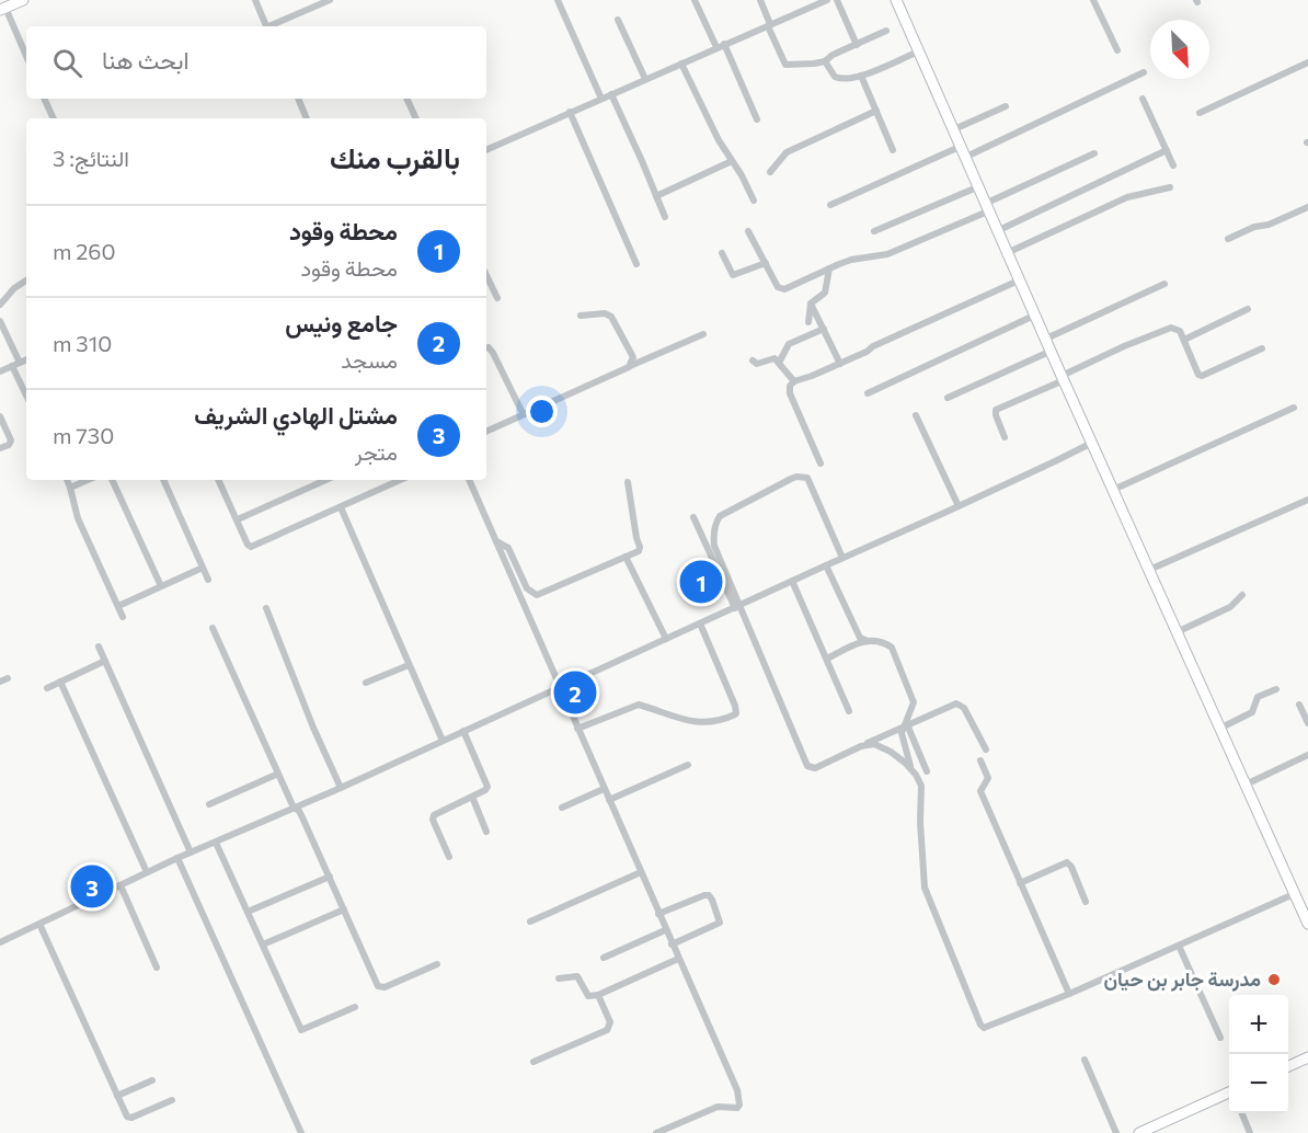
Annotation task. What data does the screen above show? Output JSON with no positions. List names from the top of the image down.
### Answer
{
  "places": ["مدرسة جابر بن حيان"],
  "north": "bottom right",
  "page": {
    "search": "ابحث هنا",
    "heading": ["بالقرب منك", "النتائج: 3"],
    "list": [
      {
        "mark": "1",
        "name": "محطة وقود",
        "note": "محطة وقود",
        "value": "260 m"
      },
      {
        "mark": "2",
        "name": "جامع ونيس",
        "note": "مسجد",
        "value": "310 m"
      },
      {
        "mark": "3",
        "name": "مشتل الهادي الشريف",
        "note": "متجر",
        "value": "730 m"
      }
    ],
    "pins": ["1", "2", "3"],
    "map_buttons": ["+", "−"]
  }
}
